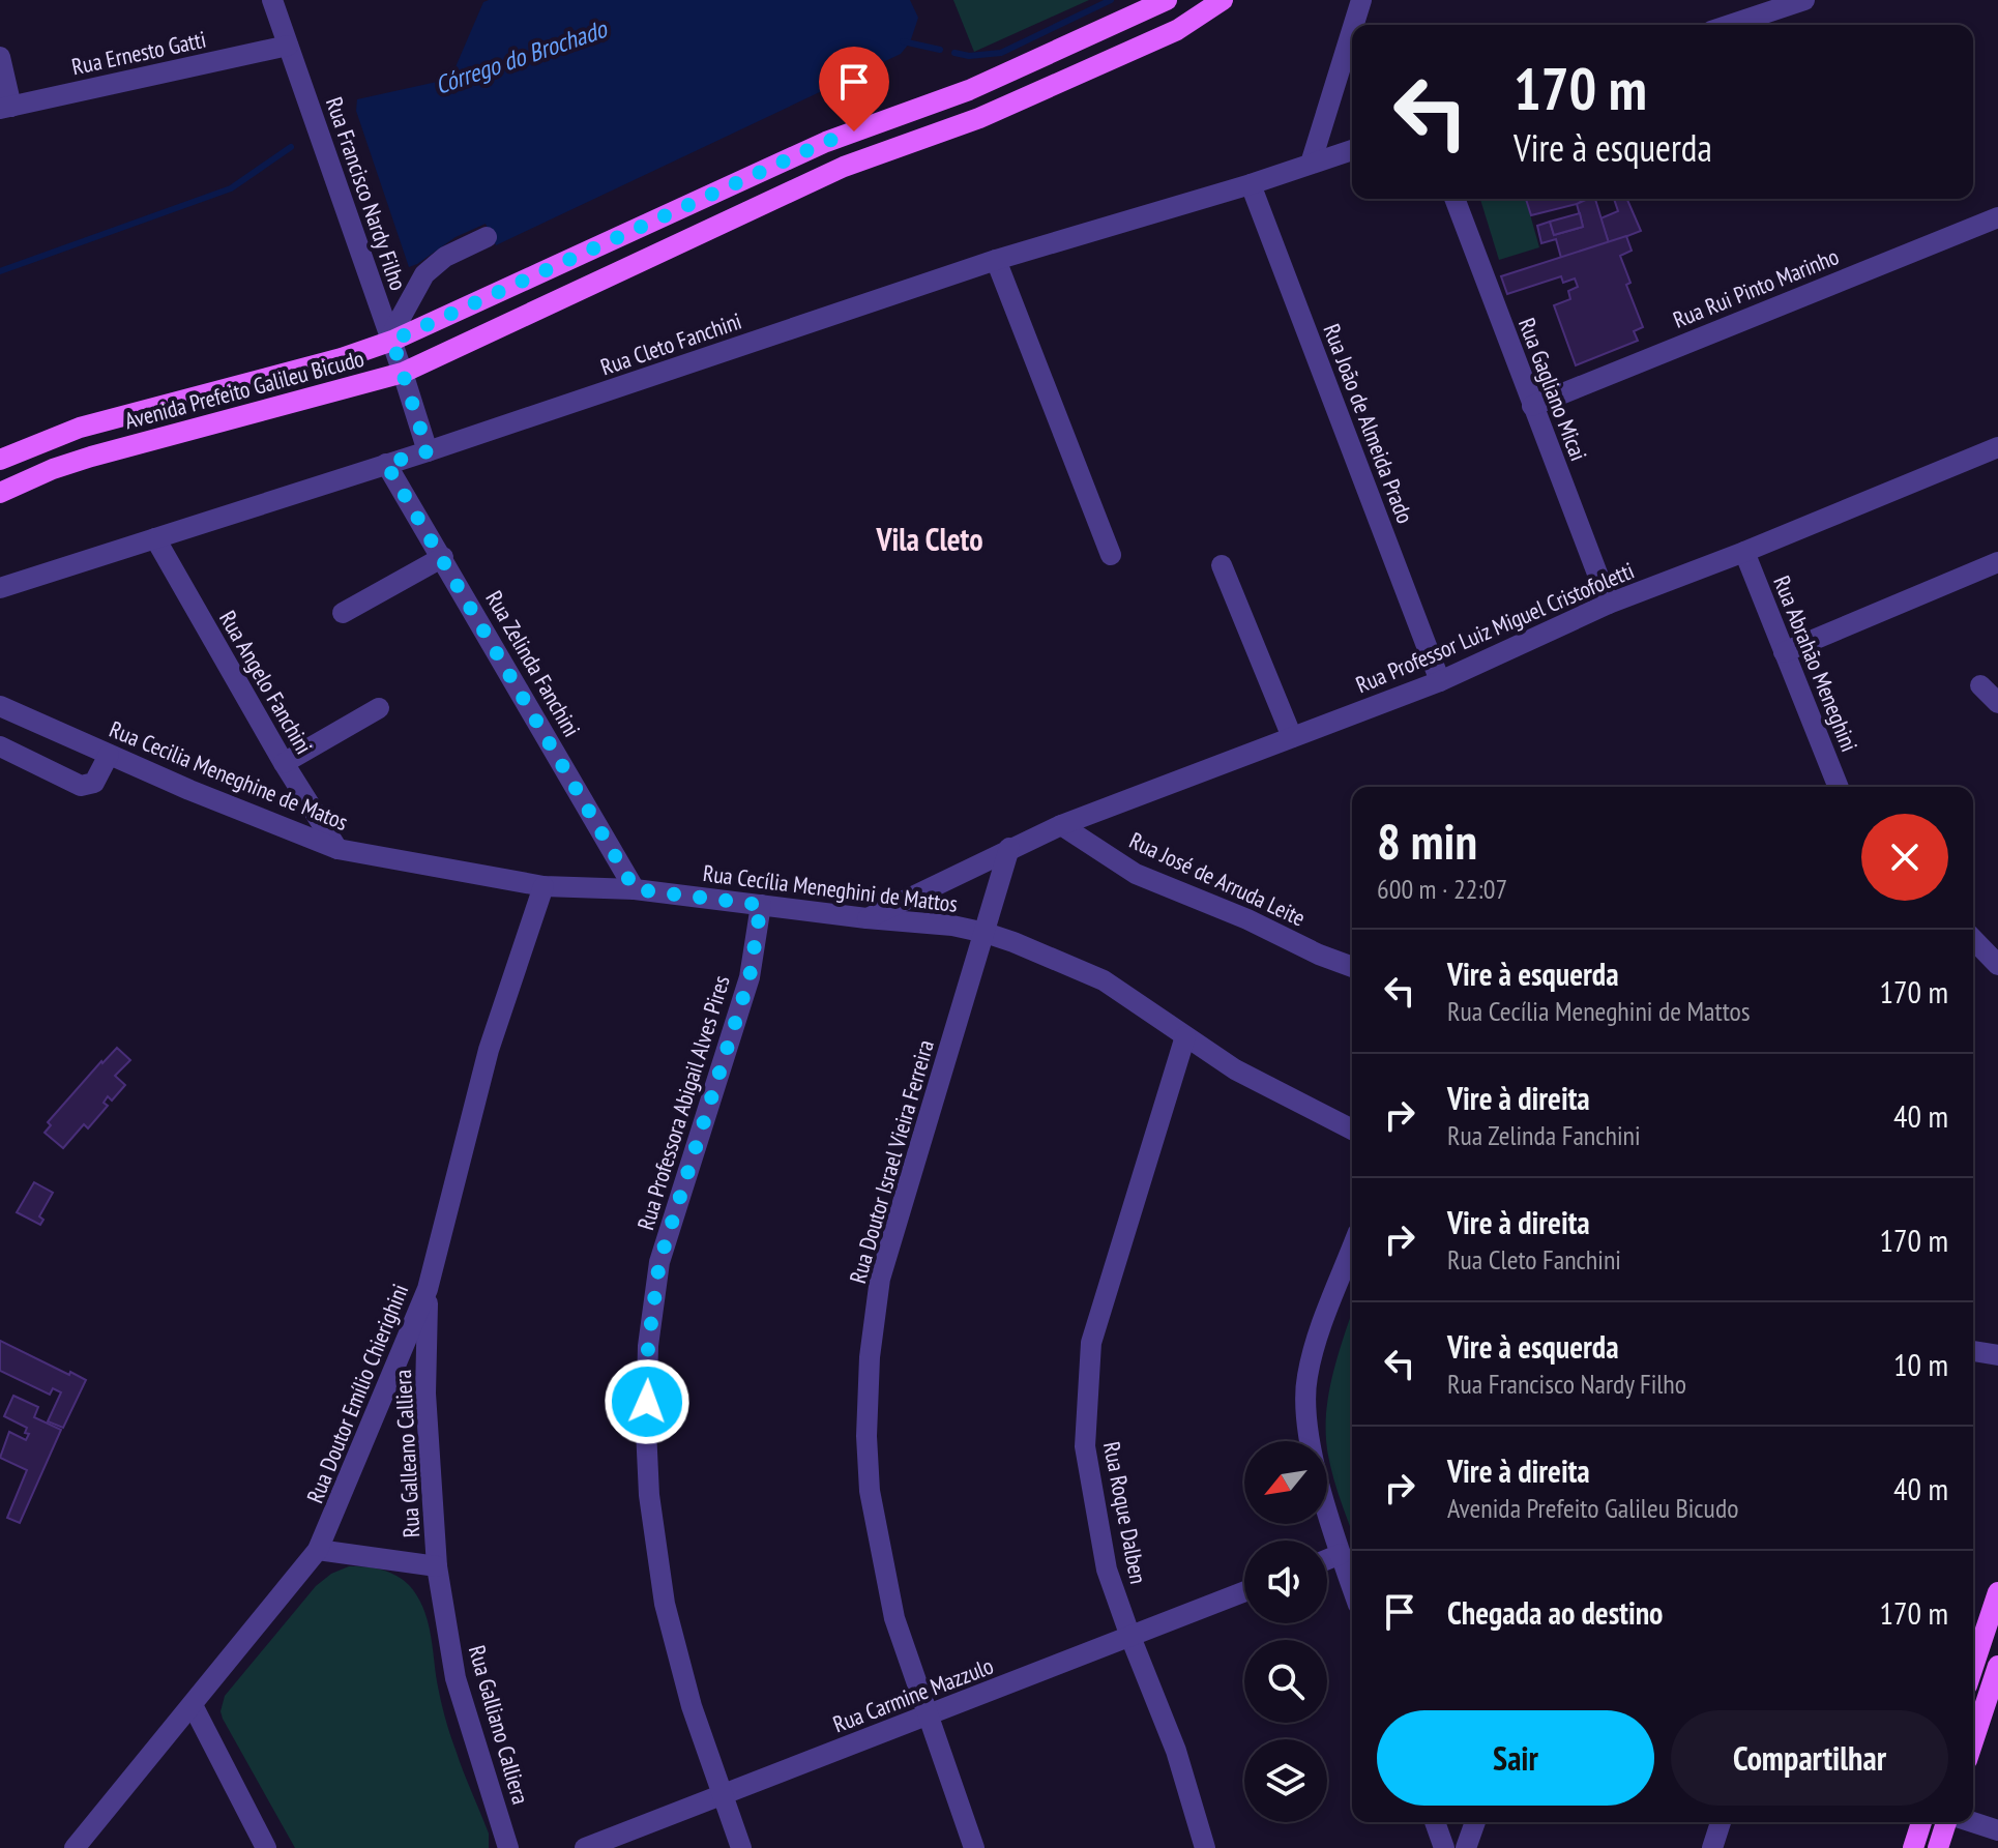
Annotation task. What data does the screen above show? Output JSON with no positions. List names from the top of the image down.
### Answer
{
  "streets": {
    "main road": ["Avenida Prefeito Galileu Bicudo"],
    "street": [
      "Rua Ernesto Gatti",
      "Rua Francisco Nardy Filho",
      "Rua Rui Pinto Marinho",
      "Rua Cleto Fanchini",
      "Rua Gagliano Micai",
      "Rua João de Almeida Prado",
      "Rua Professor Luiz Miguel Cristofoletti",
      "Rua Zelinda Fanchini",
      "Rua Abrahão Meneghini",
      "Rua Angelo Fanchini",
      "Rua Cecilia Meneghine de Matos",
      "Rua José de Arruda Leite",
      "Rua Cecília Meneghini de Mattos",
      "Rua Professora Abigail Alves Pires",
      "Rua Doutor Israel Vieira Ferreira",
      "Rua Doutor Emílio Chierighini",
      "Rua Galleano Calliera",
      "Rua Roque Dalben",
      "Rua Carmine Mazzulo",
      "Rua Galliano Calliera"
    ]
  },
  "crossings": [
    ["Rua Ernesto Gatti", "Rua Francisco Nardy Filho"],
    ["Rua Francisco Nardy Filho", "Rua Cleto Fanchini"],
    ["Rua Francisco Nardy Filho", "Avenida Prefeito Galileu Bicudo"],
    ["Rua Rui Pinto Marinho", "Rua Gagliano Micai"],
    ["Rua Cleto Fanchini", "Rua João de Almeida Prado"],
    ["Rua Cleto Fanchini", "Rua Zelinda Fanchini"],
    ["Rua Cleto Fanchini", "Rua Angelo Fanchini"],
    ["Rua Gagliano Micai", "Rua Professor Luiz Miguel Cristofoletti"],
    ["Rua João de Almeida Prado", "Rua Professor Luiz Miguel Cristofoletti"],
    ["Rua Professor Luiz Miguel Cristofoletti", "Rua Abrahão Meneghini"],
    ["Rua Professor Luiz Miguel Cristofoletti", "Rua José de Arruda Leite"],
    ["Rua Professor Luiz Miguel Cristofoletti", "Rua Cecília Meneghini de Mattos"],
    ["Rua Zelinda Fanchini", "Rua Cecília Meneghini de Mattos"],
    ["Rua Angelo Fanchini", "Rua Cecilia Meneghine de Matos"],
    ["Rua Cecilia Meneghine de Matos", "Rua Cecília Meneghini de Mattos"],
    ["Rua Cecilia Meneghine de Matos", "Rua Doutor Emílio Chierighini"],
    ["Rua Cecília Meneghini de Mattos", "Rua Professora Abigail Alves Pires"],
    ["Rua Cecília Meneghini de Mattos", "Rua Doutor Israel Vieira Ferreira"],
    ["Rua Cecília Meneghini de Mattos", "Rua Doutor Emílio Chierighini"],
    ["Rua Cecília Meneghini de Mattos", "Rua Roque Dalben"],
    ["Rua Professora Abigail Alves Pires", "Rua Carmine Mazzulo"],
    ["Rua Doutor Israel Vieira Ferreira", "Rua Carmine Mazzulo"],
    ["Rua Doutor Emílio Chierighini", "Rua Galleano Calliera"],
    ["Rua Galleano Calliera", "Rua Galliano Calliera"],
    ["Rua Roque Dalben", "Rua Carmine Mazzulo"]
  ],
  "districts": ["Vila Cleto"],
  "water": ["Córrego do Brochado"],
  "north": "bottom left",
  "page": {
    "turn": ["170 m", "Vire à esquerda"],
    "heading": ["8 min", "600 m · 22:07"],
    "list": [
      {
        "name": "Vire à esquerda",
        "note": "Rua Cecília Meneghini de Mattos",
        "value": "170 m"
      },
      {
        "name": "Vire à direita",
        "note": "Rua Zelinda Fanchini",
        "value": "40 m"
      },
      {
        "name": "Vire à direita",
        "note": "Rua Cleto Fanchini",
        "value": "170 m"
      },
      {
        "name": "Vire à esquerda",
        "note": "Rua Francisco Nardy Filho",
        "value": "10 m"
      },
      {
        "name": "Vire à direita",
        "note": "Avenida Prefeito Galileu Bicudo",
        "value": "40 m"
      },
      {
        "name": "Chegada ao destino",
        "value": "170 m"
      }
    ],
    "buttons": ["Sair", "Compartilhar"]
  }
}
